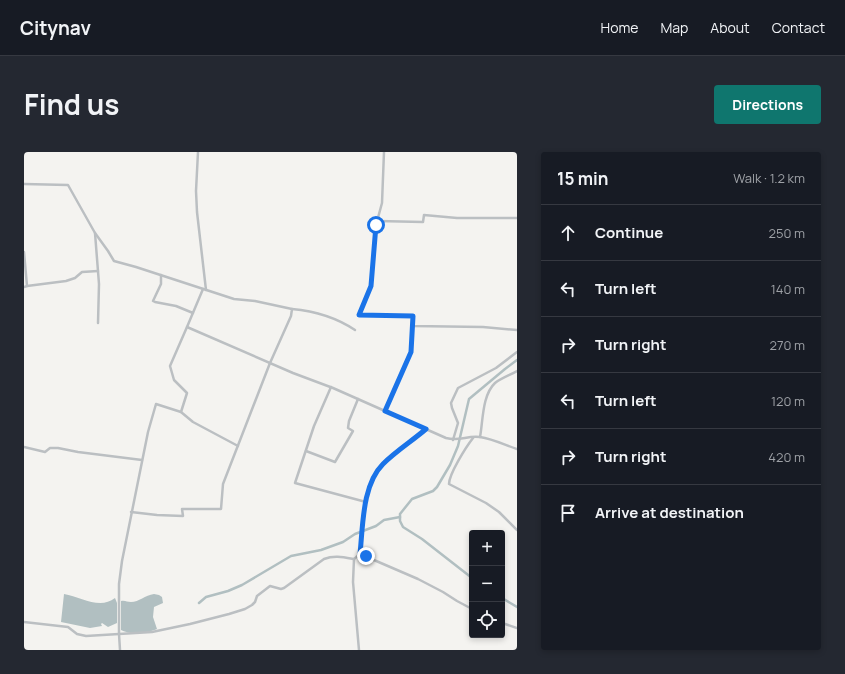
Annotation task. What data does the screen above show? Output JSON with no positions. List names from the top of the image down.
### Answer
{
  "page": {
    "header": "Citynav",
    "nav": [
      "Home",
      "Map",
      "About",
      "Contact"
    ],
    "title": "Find us",
    "buttons": "Directions",
    "heading": ["15 min", "Walk · 1.2 km"],
    "list": [
      ["Continue", "250 m"],
      ["Turn left", "140 m"],
      ["Turn right", "270 m"],
      ["Turn left", "120 m"],
      ["Turn right", "420 m"],
      "Arrive at destination"
    ],
    "map_buttons": ["+", "−"]
  }
}
